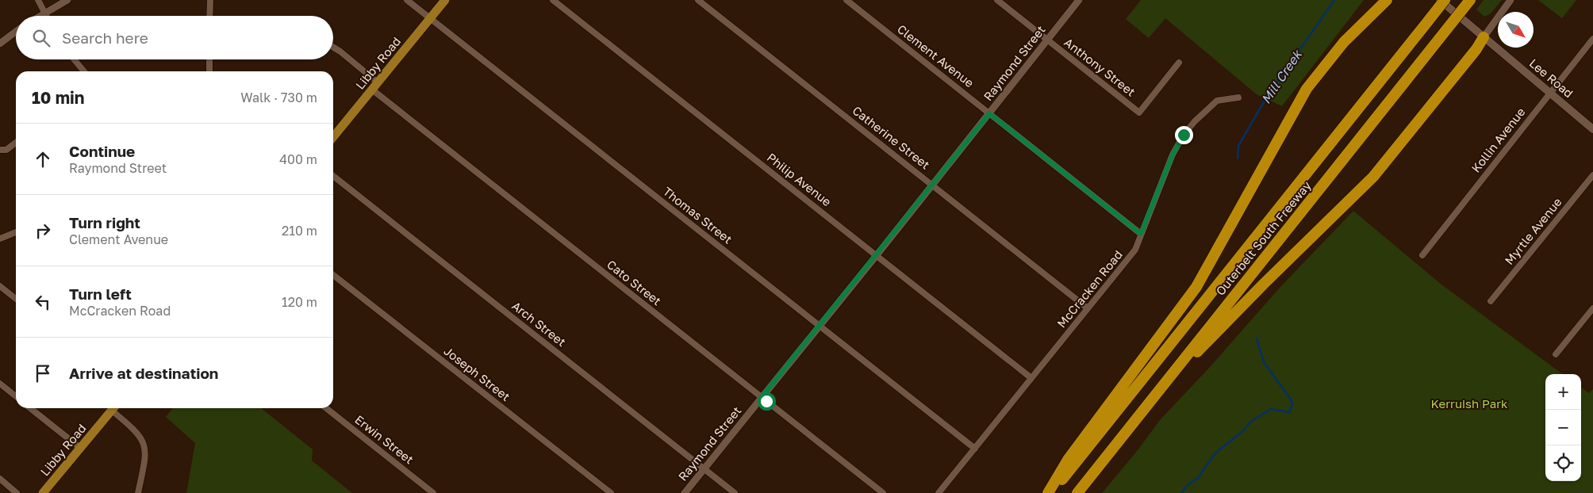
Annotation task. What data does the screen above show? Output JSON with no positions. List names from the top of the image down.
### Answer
{
  "streets": {
    "highway": ["Outerbelt South Freeway"],
    "main road": ["Libby Road", "Lee Road"],
    "street": [
      "Clement Avenue",
      "Raymond Street",
      "Anthony Street",
      "Catherine Street",
      "Kollin Avenue",
      "Philip Avenue",
      "Thomas Street",
      "Myrtle Avenue",
      "Cato Street",
      "McCracken Road",
      "Arch Street",
      "Joseph Street",
      "Erwin Street"
    ]
  },
  "crossings": [
    ["Clement Avenue", "Raymond Street"],
    ["Clement Avenue", "McCracken Road"],
    ["Libby Road", "Thomas Street"],
    ["Libby Road", "Cato Street"],
    ["Raymond Street", "Anthony Street"],
    ["Raymond Street", "Catherine Street"],
    ["Raymond Street", "Philip Avenue"],
    ["Raymond Street", "Thomas Street"],
    ["Raymond Street", "Cato Street"],
    ["Raymond Street", "Arch Street"],
    ["Lee Road", "Kollin Avenue"],
    ["Catherine Street", "McCracken Road"],
    ["Philip Avenue", "McCracken Road"],
    ["Thomas Street", "McCracken Road"]
  ],
  "water": ["Mill Creek"],
  "parks": ["Kerruish Park"],
  "north": "bottom right",
  "page": {
    "search": "Search here",
    "heading": ["10 min", "Walk · 730 m"],
    "list": [
      ["Continue", "Raymond Street", "400 m"],
      ["Turn right", "Clement Avenue", "210 m"],
      ["Turn left", "McCracken Road", "120 m"],
      "Arrive at destination"
    ],
    "map_buttons": ["+", "−"]
  }
}
